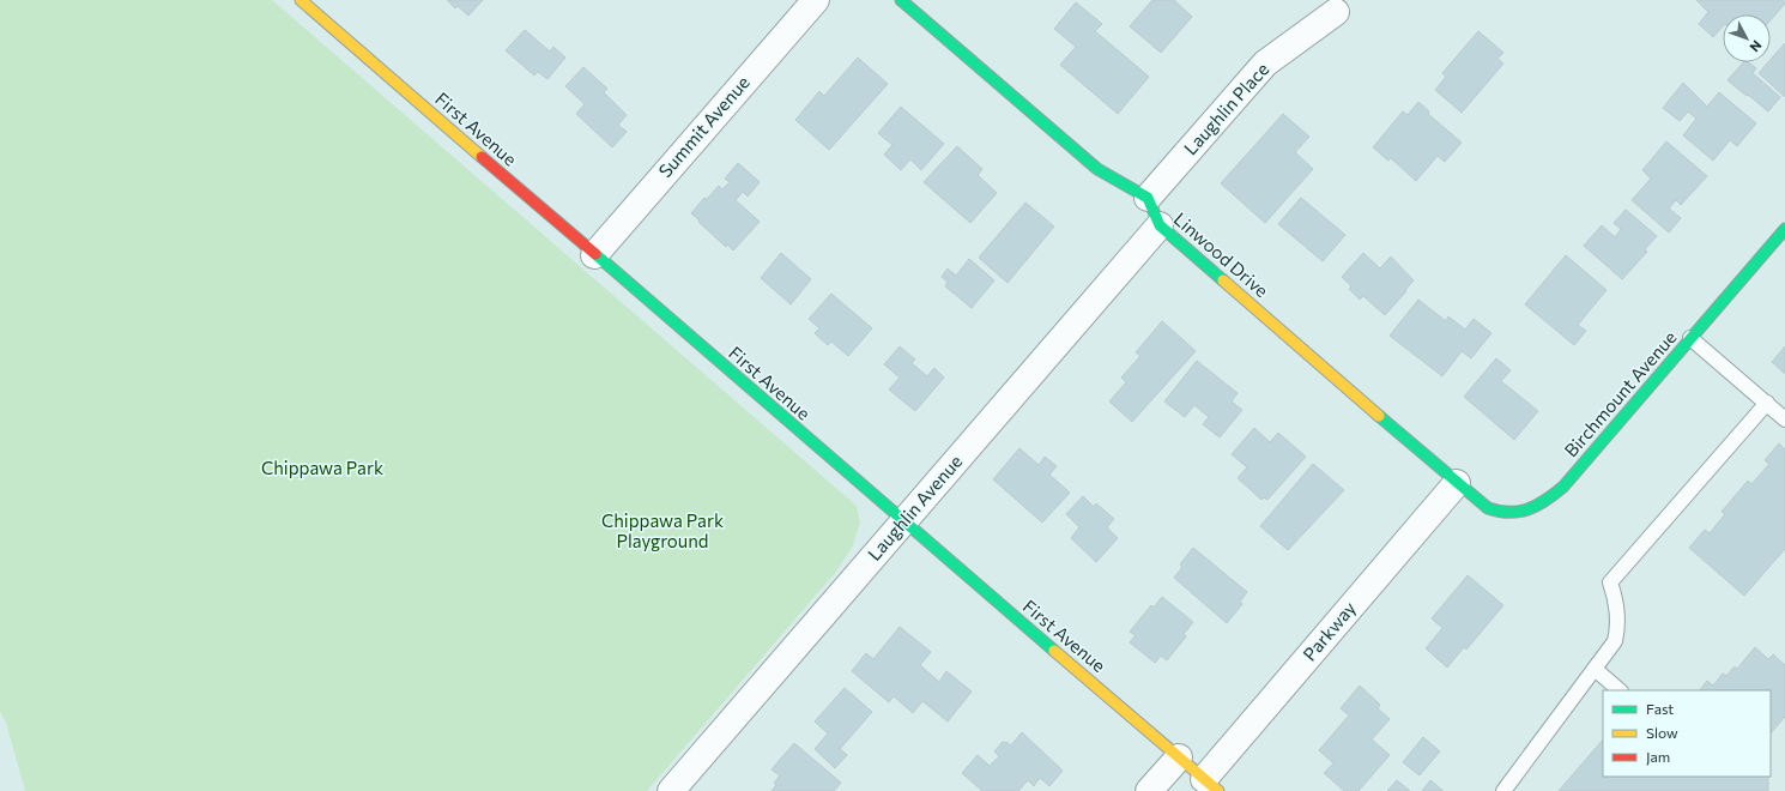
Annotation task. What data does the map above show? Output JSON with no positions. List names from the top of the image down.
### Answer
{
  "streets": {
    "street": [
      "Laughlin Place",
      "Summit Avenue",
      "First Avenue",
      "Linwood Drive",
      "Birchmount Avenue",
      "Laughlin Avenue",
      "Parkway"
    ]
  },
  "crossings": [
    ["Laughlin Place", "Linwood Drive"],
    ["Summit Avenue", "First Avenue"],
    ["First Avenue", "Laughlin Avenue"],
    ["First Avenue", "Parkway"],
    ["Linwood Drive", "Birchmount Avenue"],
    ["Linwood Drive", "Laughlin Avenue"],
    ["Linwood Drive", "Parkway"],
    ["Birchmount Avenue", "Parkway"]
  ],
  "parks": ["Chippawa Park", "Chippawa Park Playground"],
  "legend": ["Fast", "Slow", "Jam"],
  "north": "bottom right"
}
